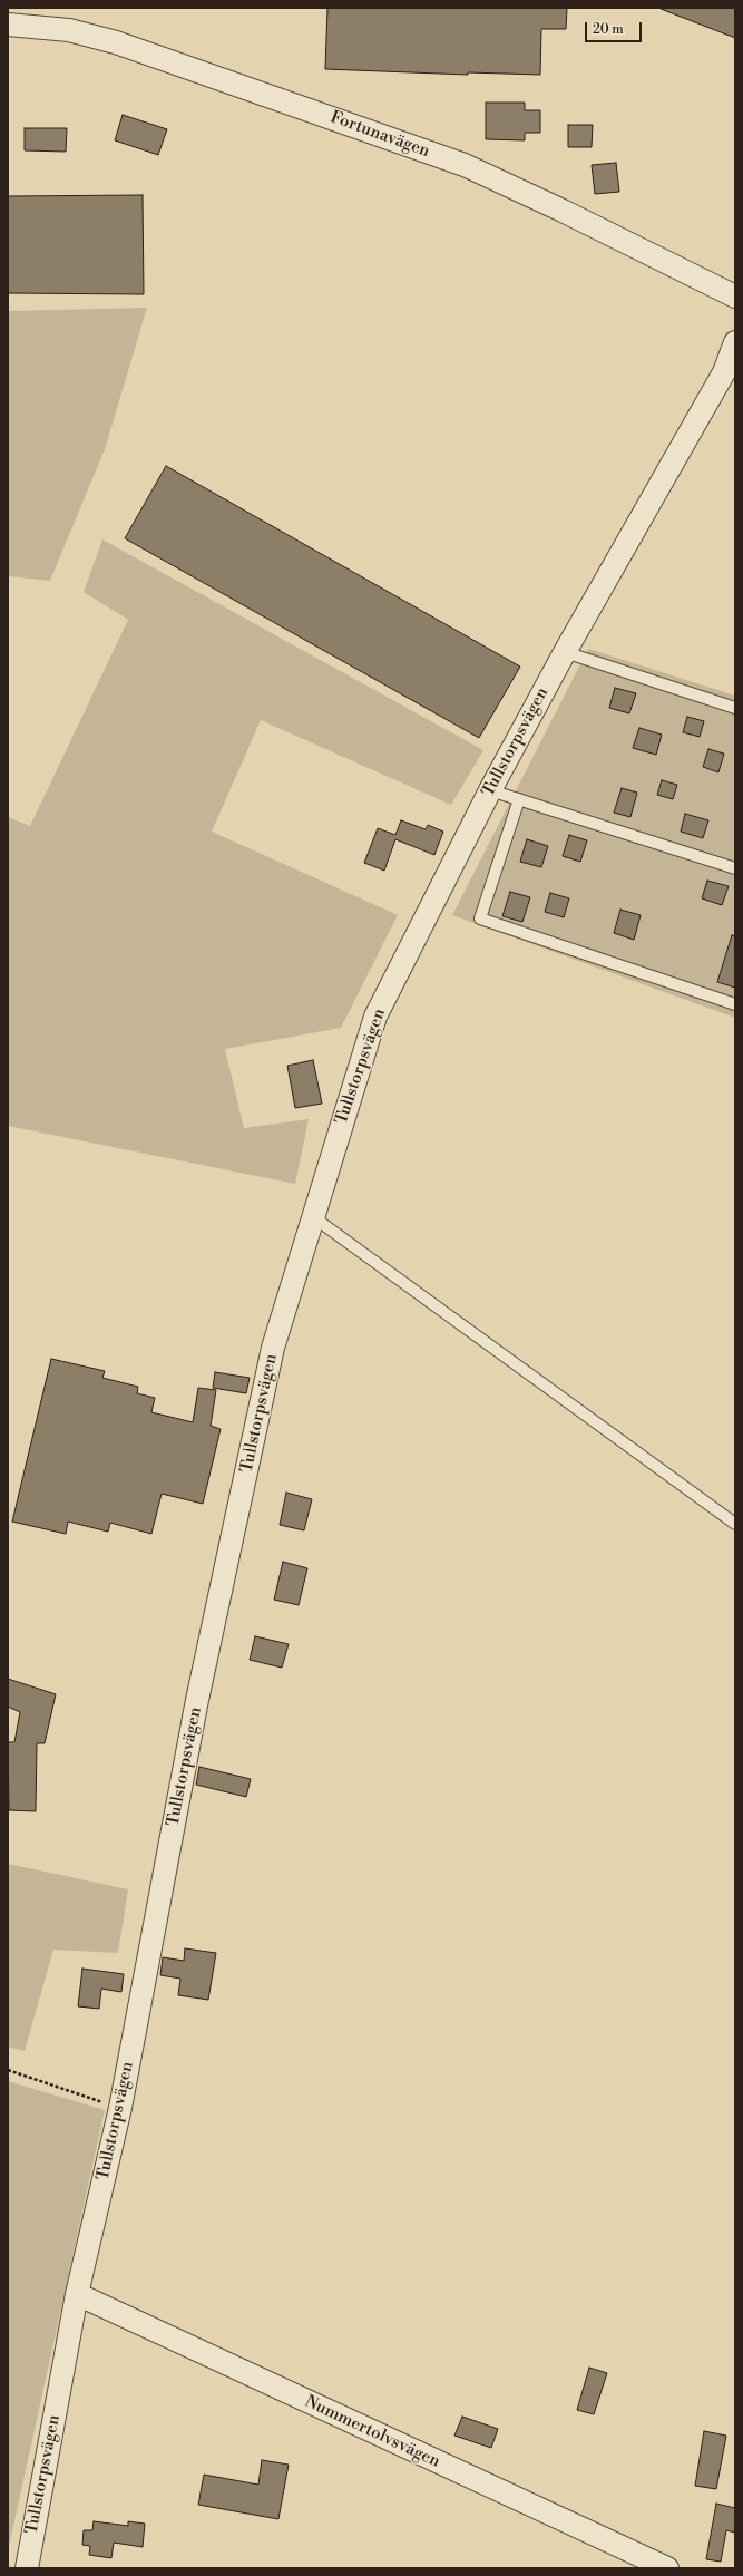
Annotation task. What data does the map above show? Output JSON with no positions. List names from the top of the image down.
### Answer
{
  "streets": {
    "street": ["Fortunavägen", "Tullstorpsvägen", "Nummertolvsvägen"]
  },
  "crossings": [
    ["Tullstorpsvägen", "Nummertolvsvägen"]
  ],
  "scale_bar": "20 m"
}
